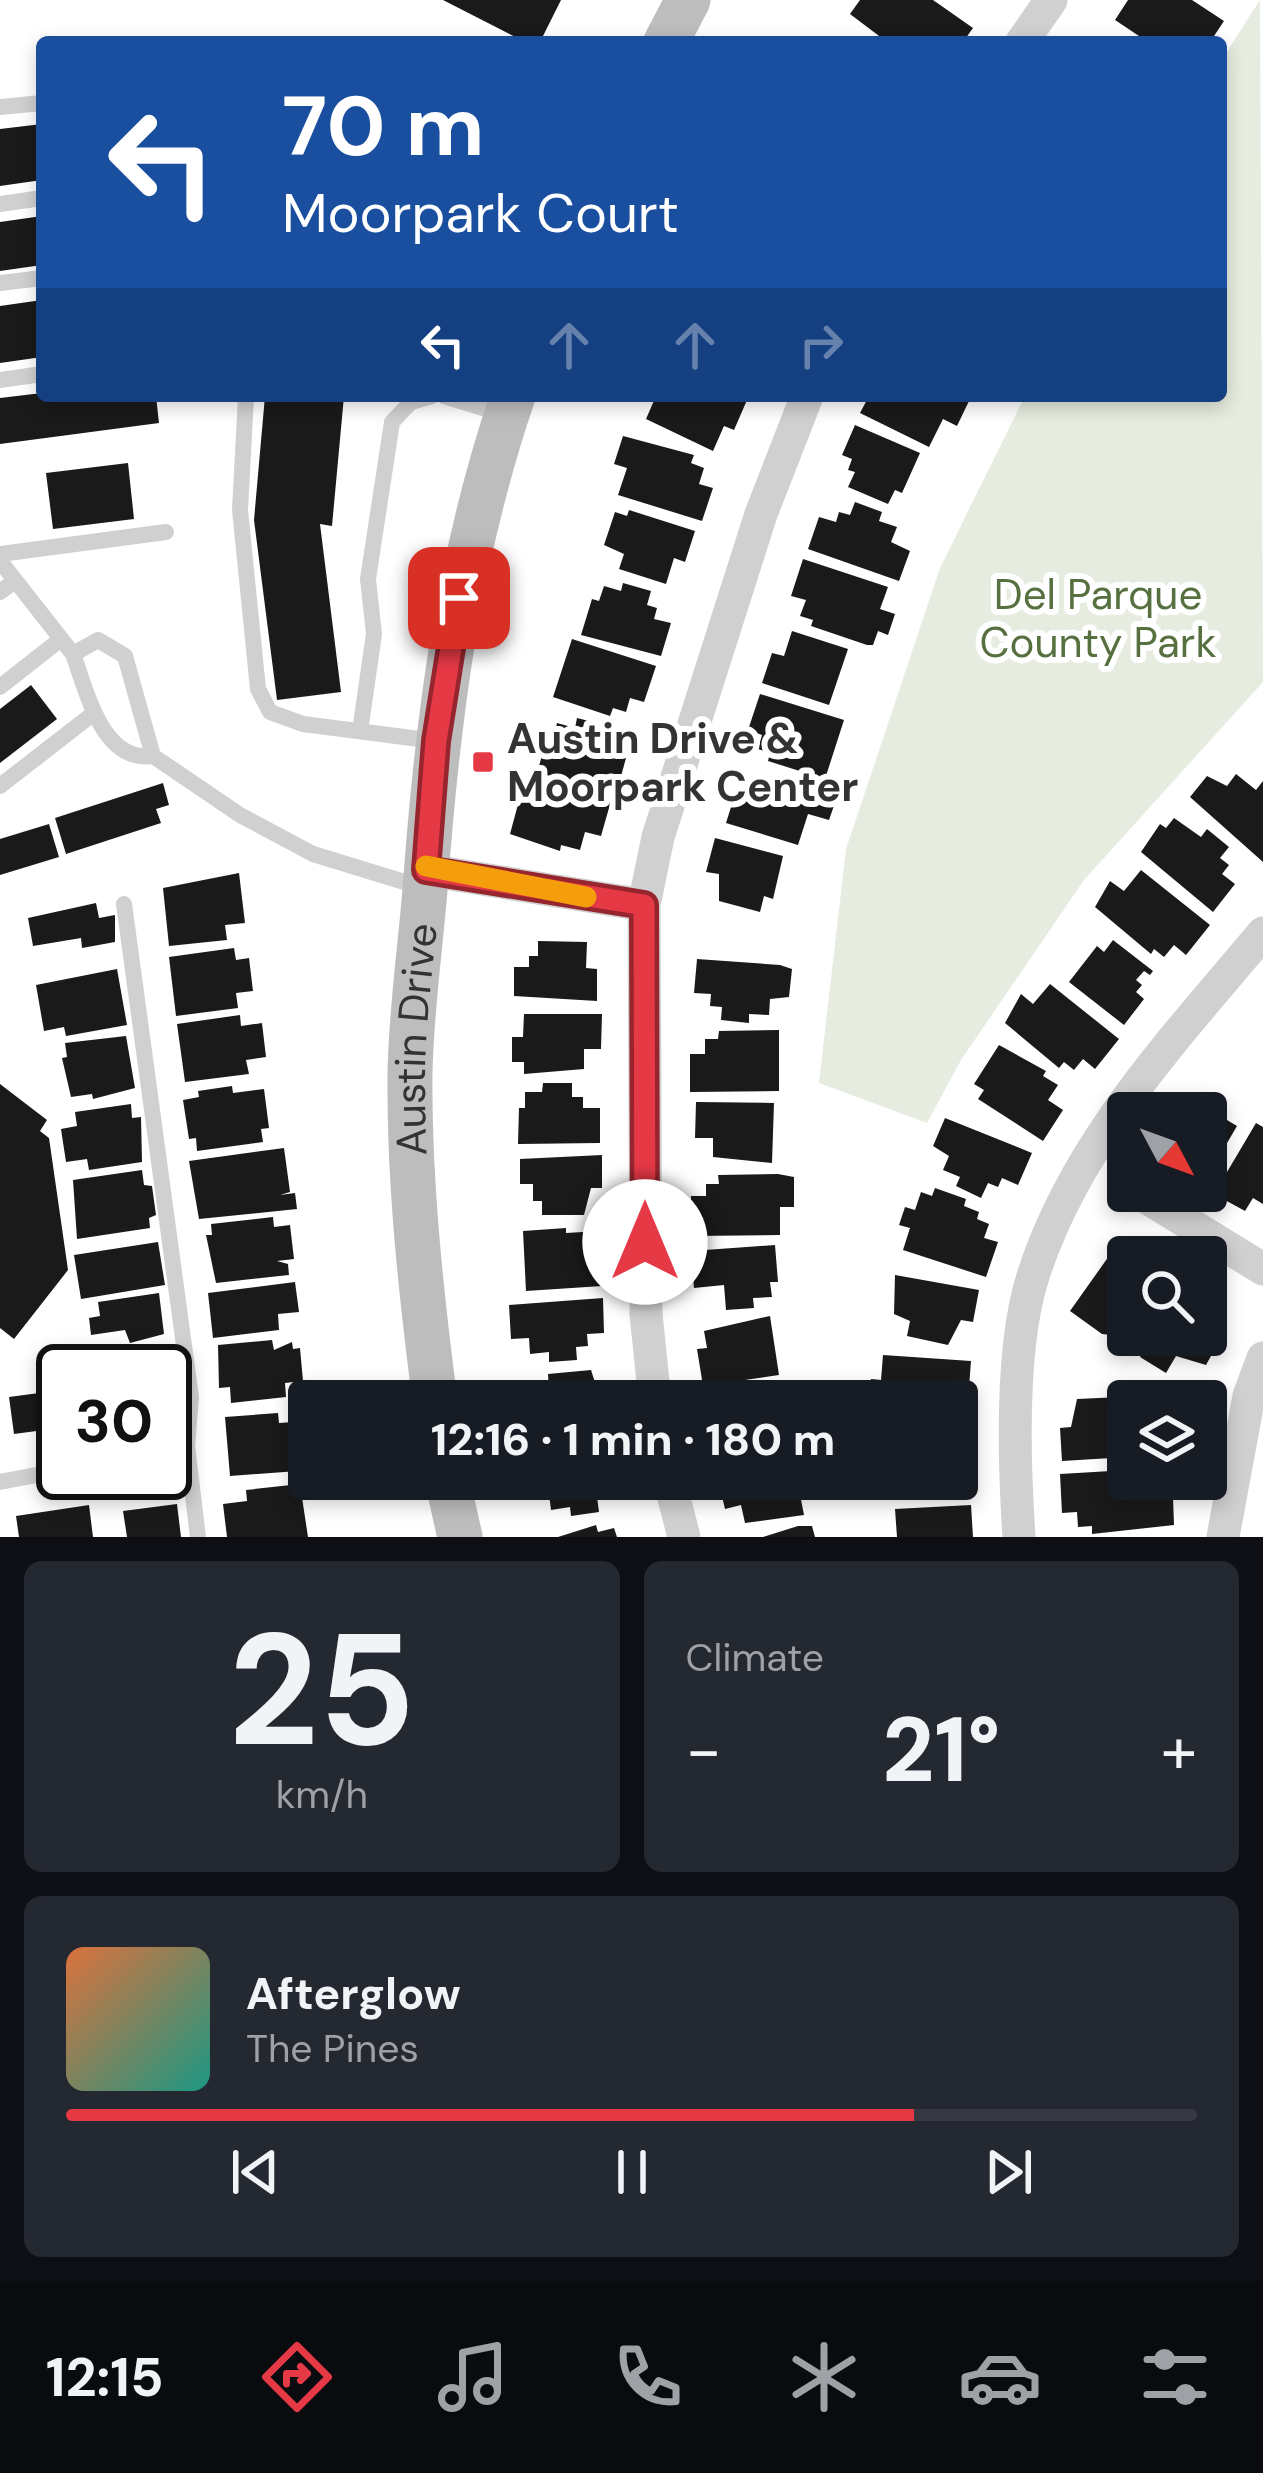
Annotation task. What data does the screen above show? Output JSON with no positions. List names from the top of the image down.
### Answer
{
  "streets": {
    "main road": ["Austin Drive"]
  },
  "parks": ["Del Parque County Park"],
  "places": {
    "transit": ["Austin Drive & Moorpark Center"]
  },
  "north": "bottom right",
  "page": {
    "turn": ["70 m", "Moorpark Court"],
    "limit": "30",
    "trip": "12:16 · 1 min · 180 m",
    "tile": [
      ["25", "km/h"],
      "Climate"
    ],
    "heat": ["−", "21°", "+"],
    "song": ["Afterglow", "The Pines"],
    "tabs": "12:15"
  }
}
